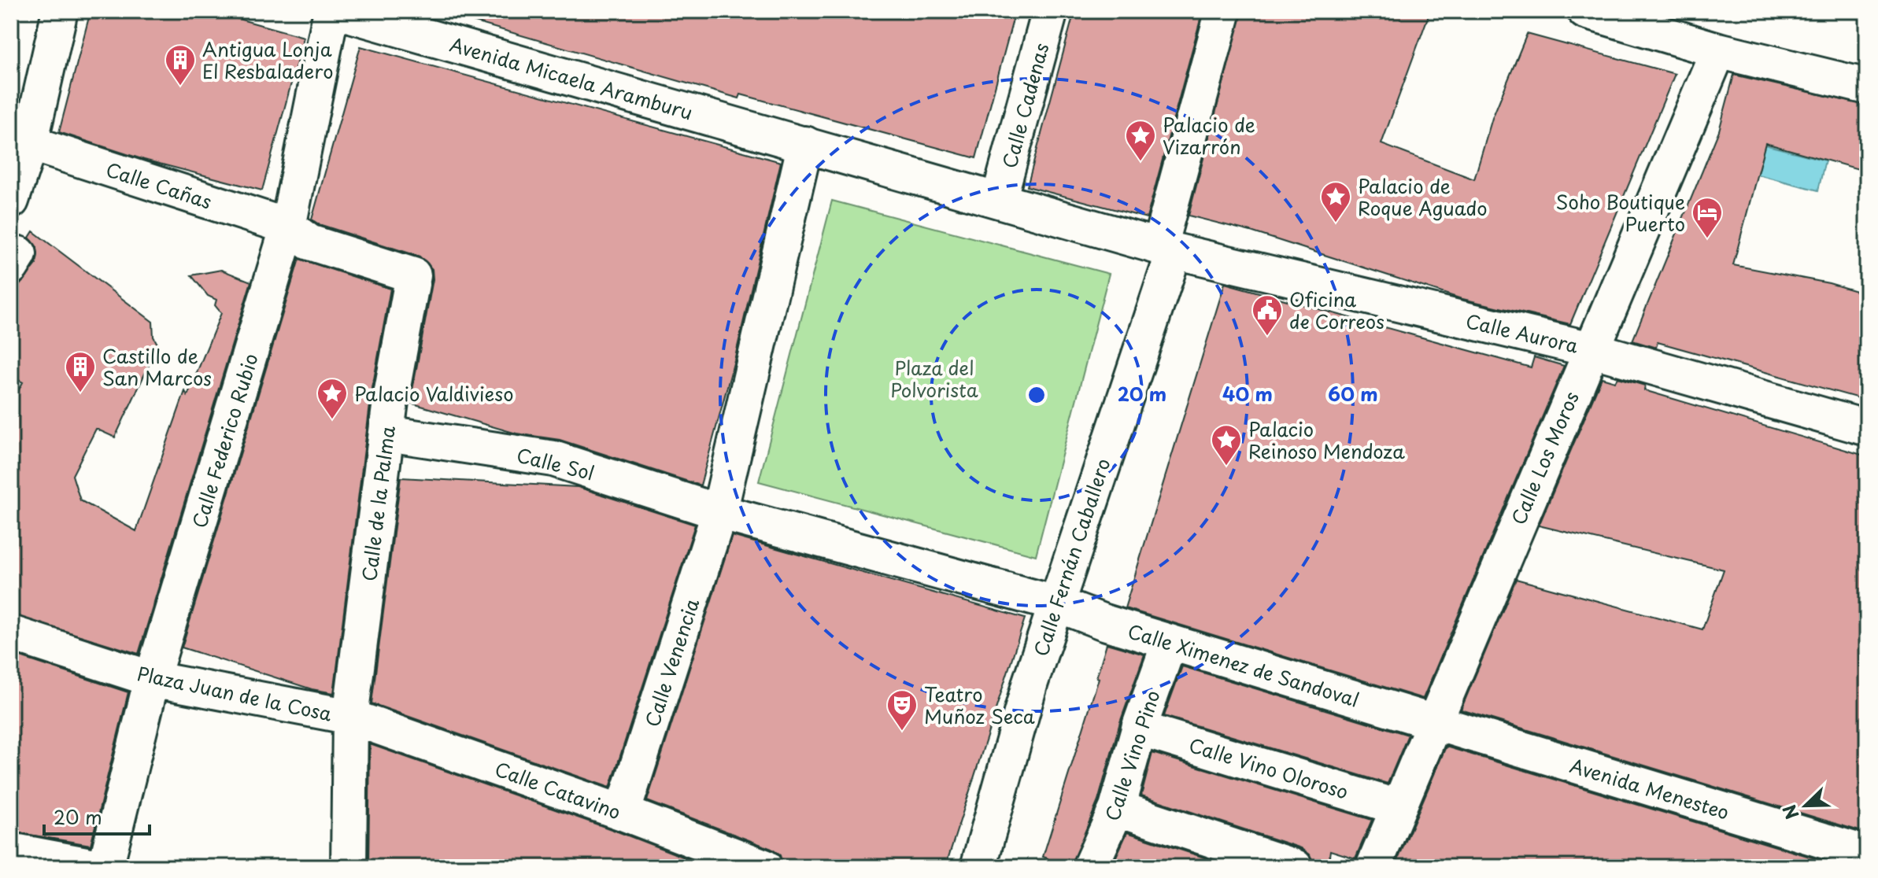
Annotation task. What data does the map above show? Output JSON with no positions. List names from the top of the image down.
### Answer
{
  "streets": {
    "street": [
      "Avenida Micaela Aramburu",
      "Calle Cadenas",
      "Calle Cañas",
      "Calle Aurora",
      "Calle Federico Rubio",
      "Calle Los Moros",
      "Calle Sol",
      "Calle de la Palma",
      "Calle Fernán Caballero",
      "Calle Venencia",
      "Calle Ximenez de Sandoval",
      "Plaza Juan de la Cosa",
      "Calle Vino Pino",
      "Calle Vino Oloroso",
      "Avenida Menesteo",
      "Calle Catavino"
    ]
  },
  "crossings": [
    ["Avenida Micaela Aramburu", "Calle Venencia"],
    ["Calle Cañas", "Calle Federico Rubio"],
    ["Calle Cañas", "Calle de la Palma"],
    ["Calle Aurora", "Calle Los Moros"],
    ["Calle Aurora", "Calle Fernán Caballero"],
    ["Calle Federico Rubio", "Calle de la Palma"],
    ["Calle Federico Rubio", "Plaza Juan de la Cosa"],
    ["Calle Los Moros", "Calle Ximenez de Sandoval"],
    ["Calle Los Moros", "Calle Vino Oloroso"],
    ["Calle Los Moros", "Avenida Menesteo"],
    ["Calle Sol", "Calle de la Palma"],
    ["Calle Sol", "Calle Fernán Caballero"],
    ["Calle Sol", "Calle Venencia"],
    ["Calle Sol", "Calle Ximenez de Sandoval"],
    ["Calle de la Palma", "Plaza Juan de la Cosa"],
    ["Calle de la Palma", "Calle Catavino"],
    ["Calle Fernán Caballero", "Calle Ximenez de Sandoval"],
    ["Calle Venencia", "Calle Catavino"],
    ["Calle Ximenez de Sandoval", "Calle Vino Pino"],
    ["Calle Ximenez de Sandoval", "Avenida Menesteo"],
    ["Plaza Juan de la Cosa", "Calle Catavino"],
    ["Calle Vino Pino", "Calle Vino Oloroso"]
  ],
  "parks": ["Plaza del Polvorista"],
  "places": {
    "building": ["Antigua Lonja El Resbaladero", "Castillo de San Marcos"],
    "place": [
      "Palacio de Vizarrón",
      "Palacio de Roque Aguado",
      "Palacio Valdivieso",
      "Palacio Reinoso Mendoza"
    ],
    "hotel": ["Soho Boutique Puerto"],
    "public building": ["Oficina de Correos"],
    "theatre": ["Teatro Muñoz Seca"]
  },
  "scale_bar": "20 m",
  "north": "bottom left",
  "rings": ["20 m", "40 m", "60 m"]
}
